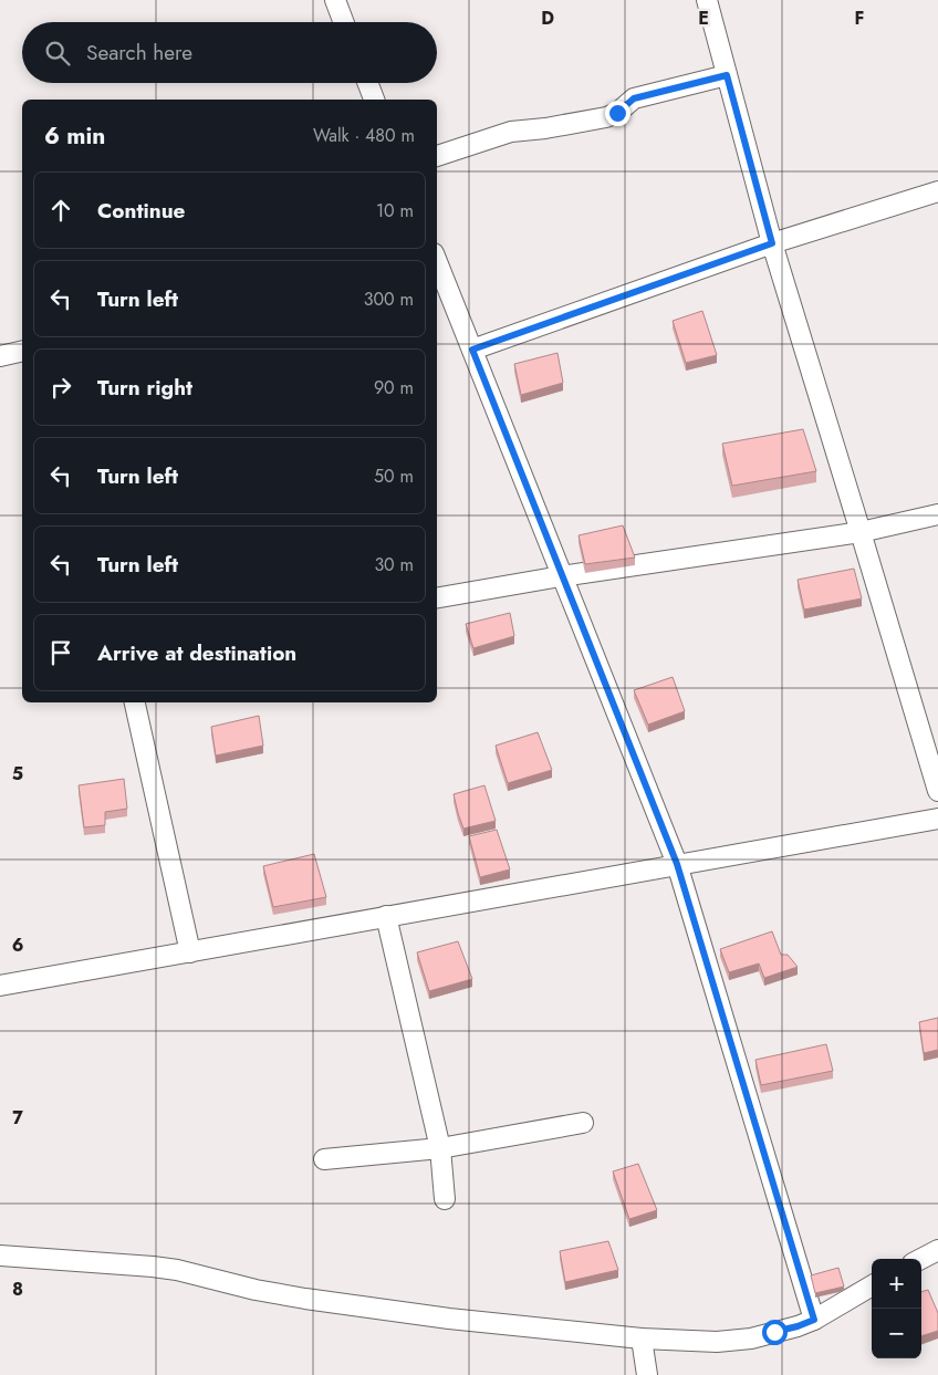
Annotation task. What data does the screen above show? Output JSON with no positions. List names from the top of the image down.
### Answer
{
  "page": {
    "search": "Search here",
    "heading": ["6 min", "Walk · 480 m"],
    "list": [
      ["Continue", "10 m"],
      ["Turn left", "300 m"],
      ["Turn right", "90 m"],
      ["Turn left", "50 m"],
      ["Turn left", "30 m"],
      "Arrive at destination"
    ],
    "map_buttons": ["+", "−"]
  },
  "grid": {
    "columns": ["D", "E", "F"],
    "rows": [
      "5",
      "6",
      "7",
      "8"
    ]
  }
}
